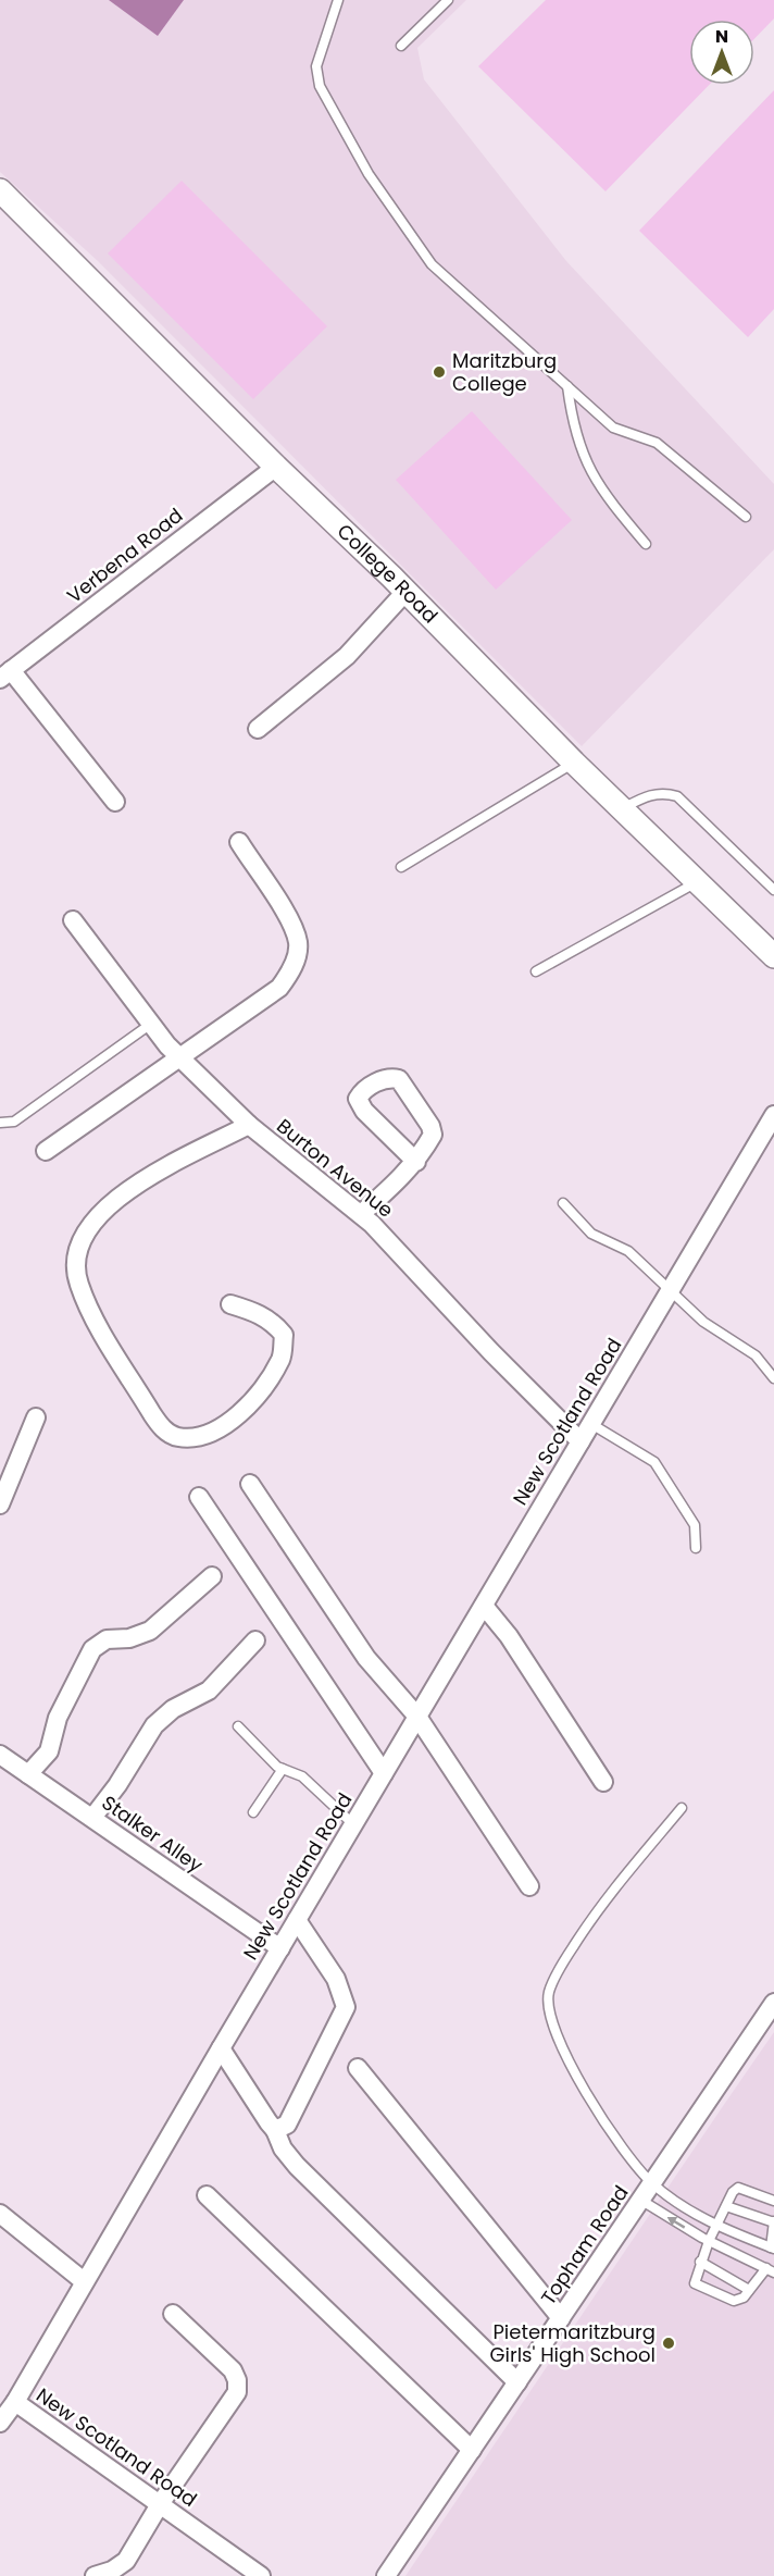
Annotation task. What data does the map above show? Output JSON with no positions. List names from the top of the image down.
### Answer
{
  "streets": {
    "street": [
      "Verbena Road",
      "College Road",
      "Burton Avenue",
      "New Scotland Road",
      "Stalker Alley",
      "Topham Road"
    ]
  },
  "crossings": [
    ["Verbena Road", "College Road"],
    ["Burton Avenue", "New Scotland Road"],
    ["New Scotland Road", "Stalker Alley"]
  ],
  "places": ["Maritzburg College", "Pietermaritzburg Girls' High School"],
  "north": "top"
}
